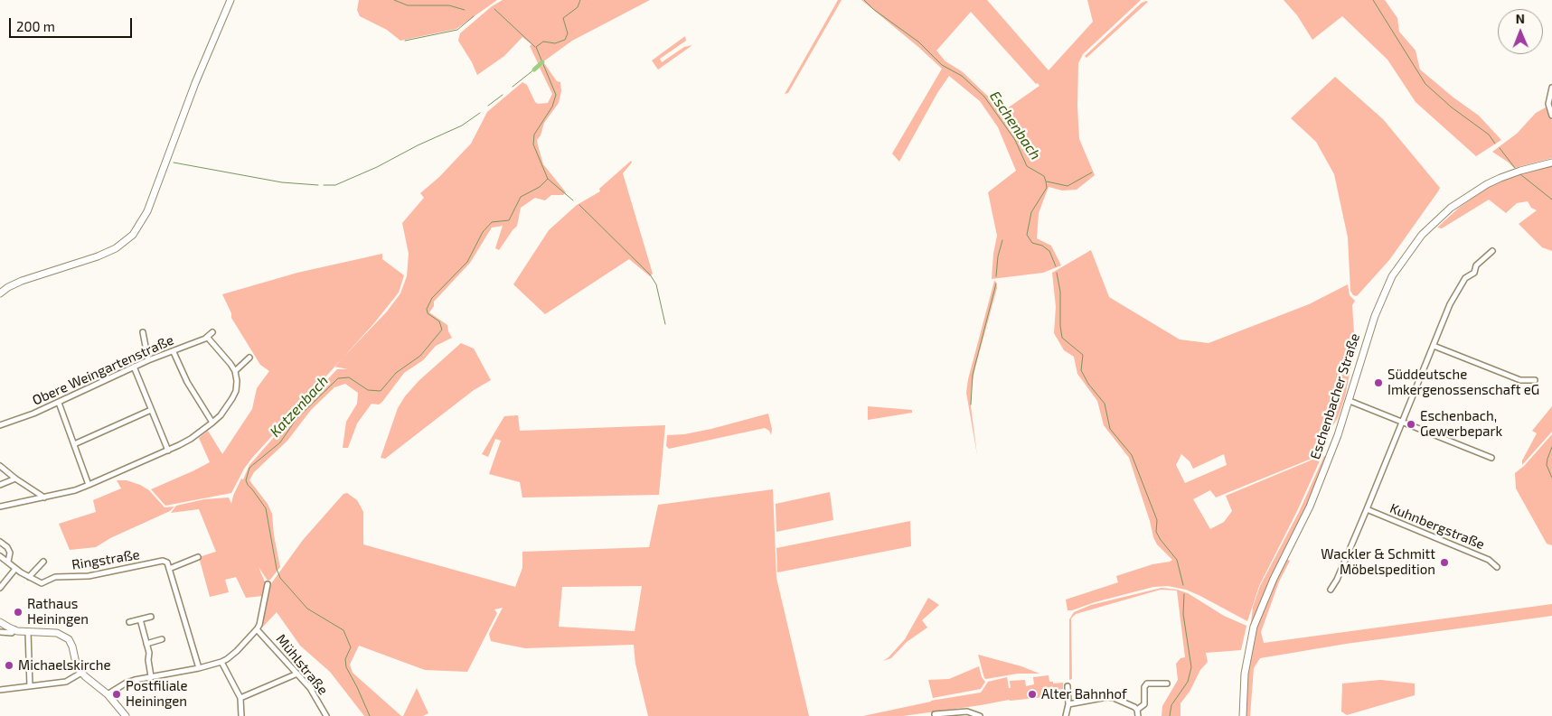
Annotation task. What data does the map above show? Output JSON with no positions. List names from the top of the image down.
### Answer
{
  "streets": {
    "street": [
      "Obere Weingartenstraße",
      "Eschenbacher Straße",
      "Kuhnbergstraße",
      "Ringstraße",
      "Mühlstraße"
    ]
  },
  "water": ["Eschenbach", "Katzenbach"],
  "places": [
    "Süddeutsche Imkergenossenschaft eG",
    "Eschenbach, Gewerbepark",
    "Wackler & Schmitt Möbelspedition",
    "Rathaus Heiningen",
    "Michaelskirche",
    "Postfiliale Heiningen",
    "Alter Bahnhof"
  ],
  "scale_bar": "200 m",
  "north": "top"
}
